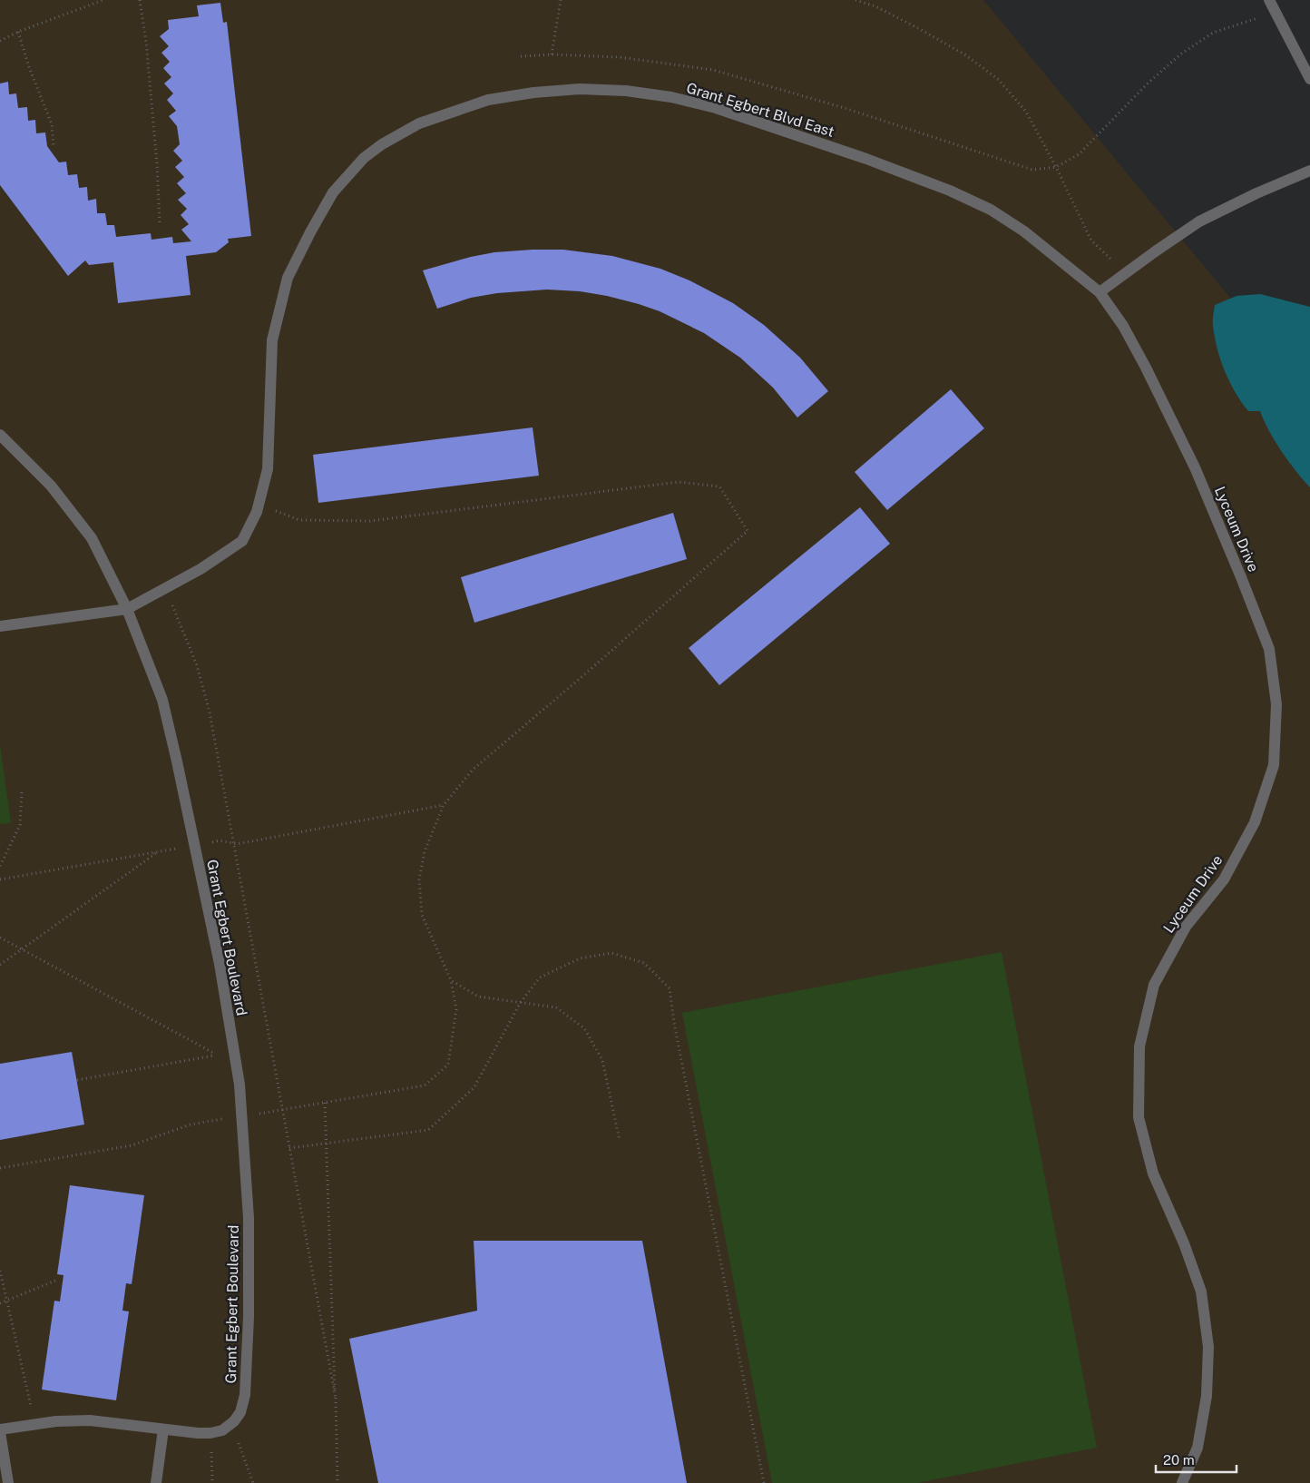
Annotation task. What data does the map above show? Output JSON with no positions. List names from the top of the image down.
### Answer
{
  "streets": {
    "street": ["Grant Egbert Blvd East", "Lyceum Drive", "Grant Egbert Boulevard"]
  },
  "crossings": [
    ["Grant Egbert Blvd East", "Lyceum Drive"],
    ["Grant Egbert Blvd East", "Grant Egbert Boulevard"]
  ],
  "scale_bar": "20 m"
}
